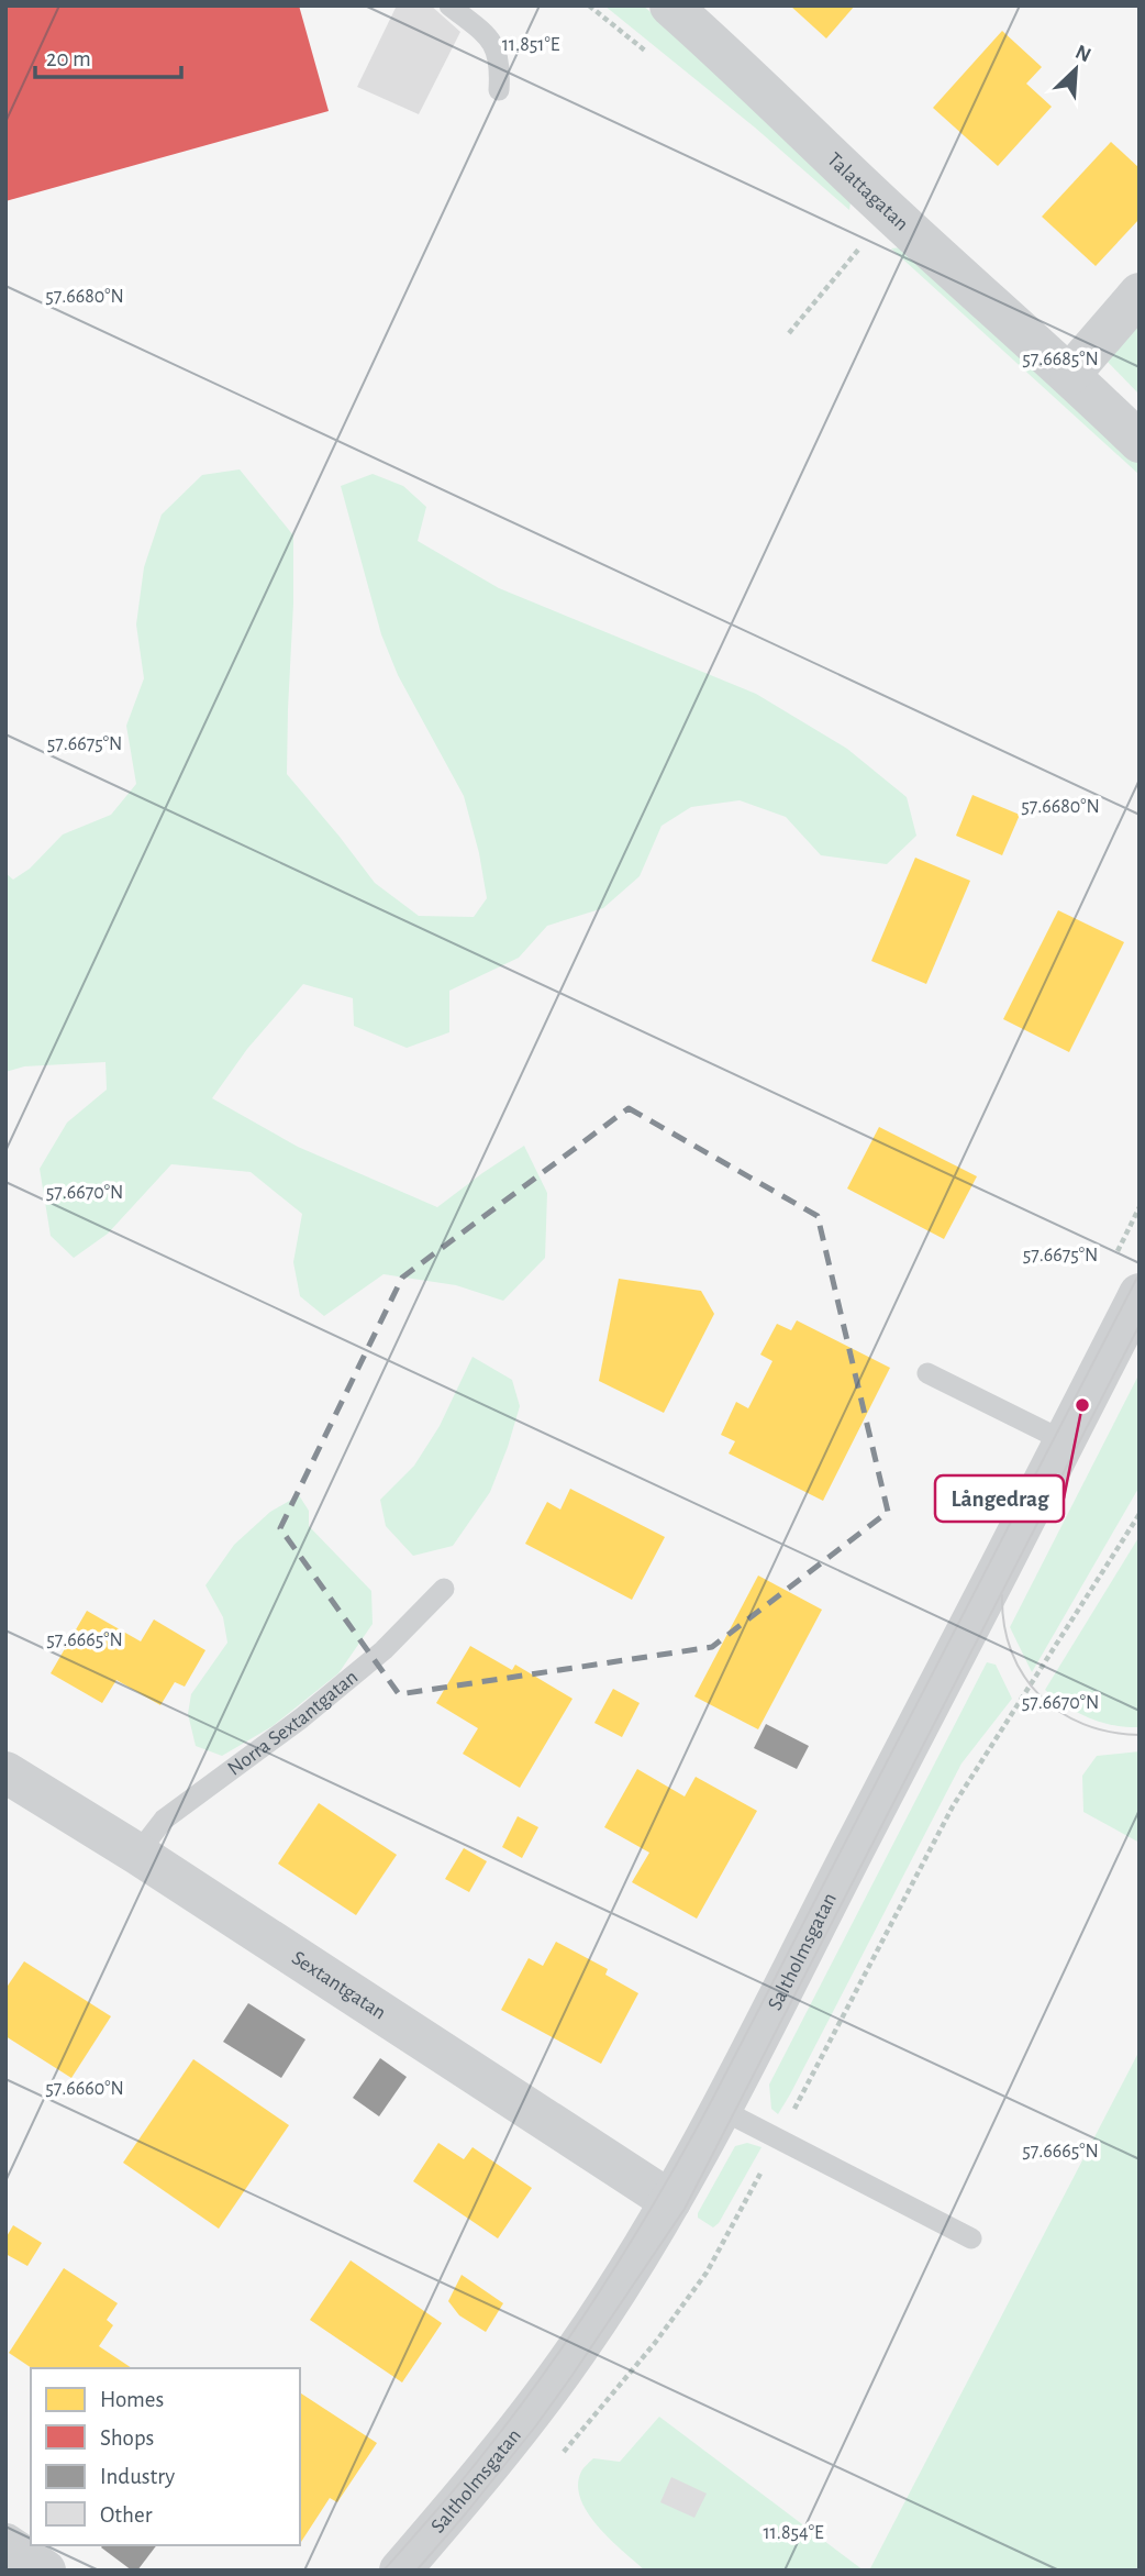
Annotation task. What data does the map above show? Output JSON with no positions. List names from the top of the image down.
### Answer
{
  "streets": {
    "street": ["Talattagatan", "Saltholmsgatan", "Sextantgatan"],
    "lane": ["Norra Sextantgatan"]
  },
  "crossings": [
    ["Norra Sextantgatan", "Sextantgatan"],
    ["Saltholmsgatan", "Sextantgatan"]
  ],
  "places": ["Långedrag"],
  "legend": [
    "Homes",
    "Shops",
    "Industry",
    "Other"
  ],
  "scale_bar": "20 m",
  "north": "top right",
  "coordinates": [
    "11.851°E",
    "57.6680°N",
    "57.6685°N",
    "57.6675°N",
    "57.6670°N",
    "57.6665°N",
    "57.6660°N",
    "11.854°E"
  ]
}
